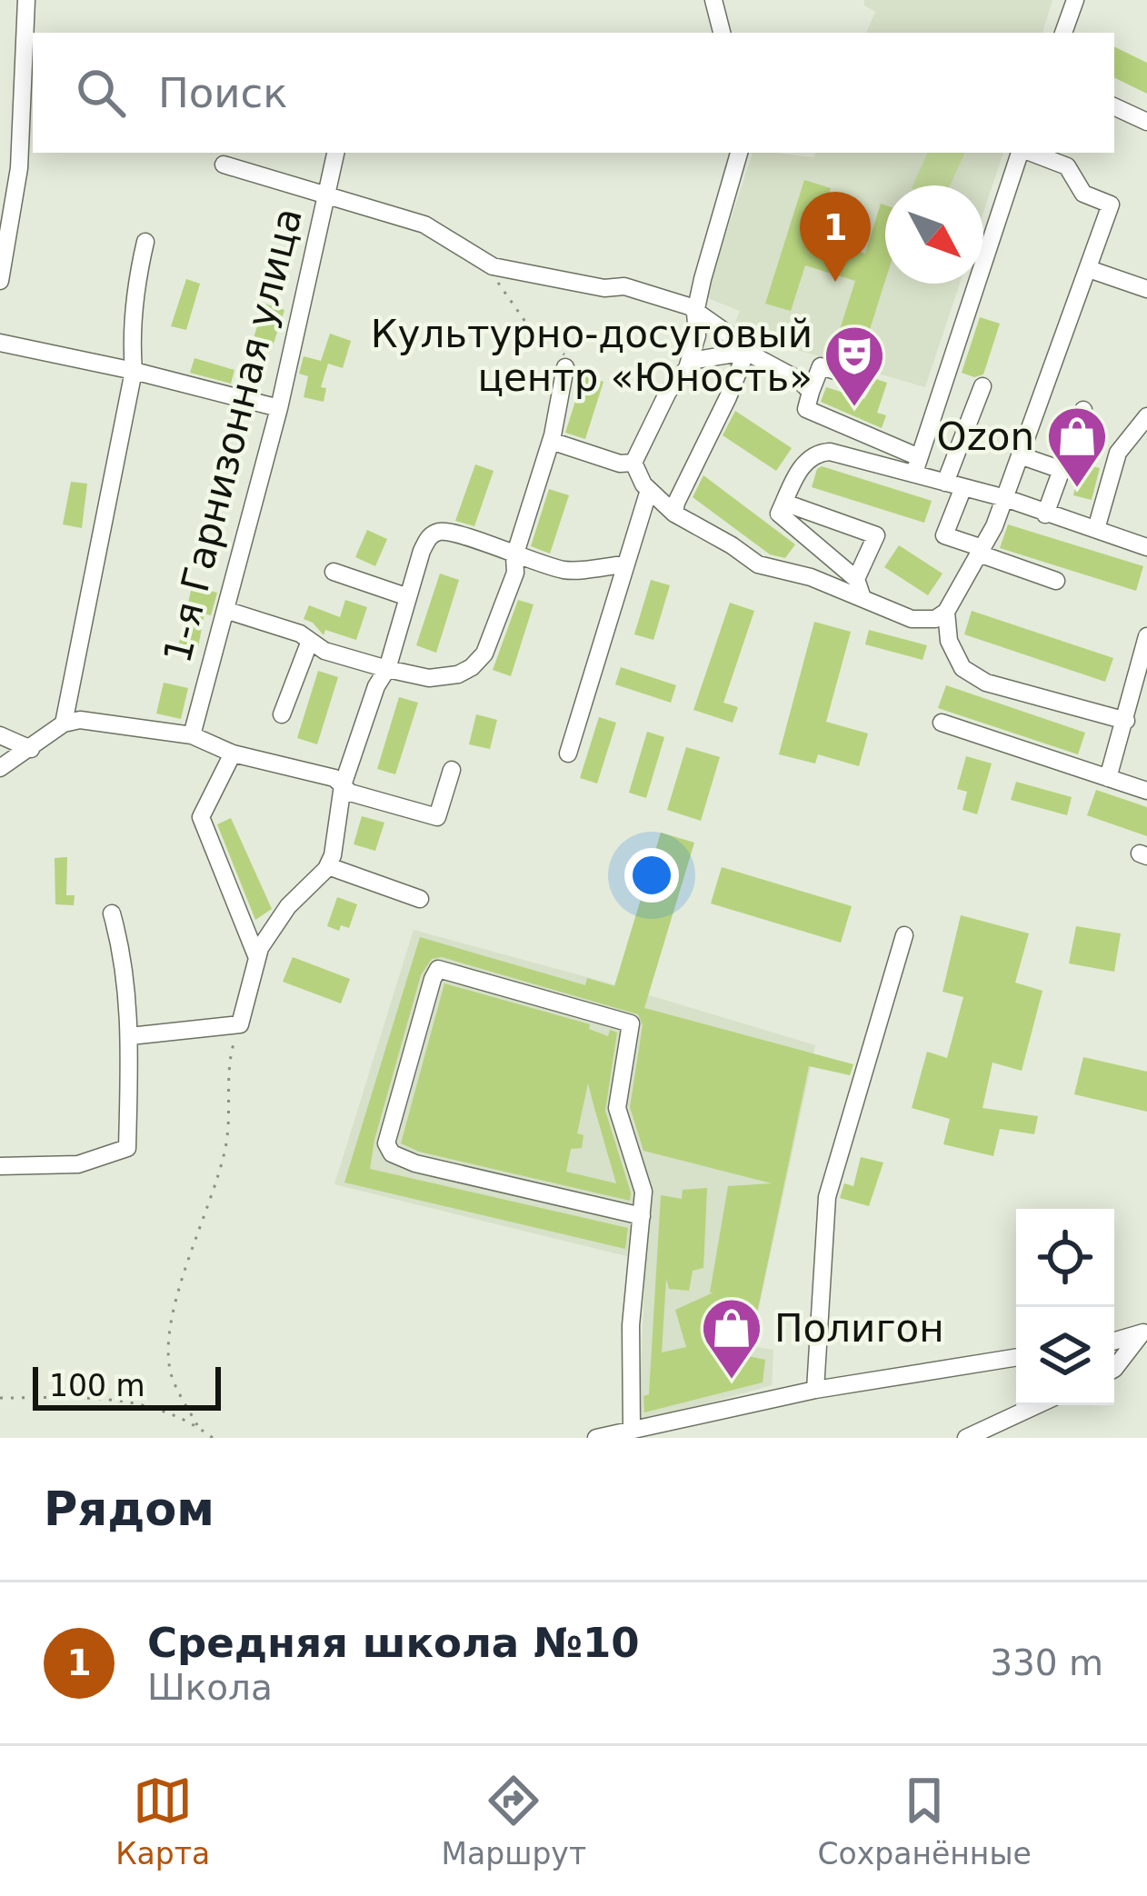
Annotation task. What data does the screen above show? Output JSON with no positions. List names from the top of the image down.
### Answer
{
  "streets": {
    "street": ["1-я Гарнизонная улица"]
  },
  "places": {
    "theatre": ["Культурно-досуговый центр «Юность»"],
    "shop": ["Ozon", "Полигон"]
  },
  "scale_bar": "100 m",
  "north": "bottom right",
  "page": {
    "search": "Поиск",
    "pins": "1",
    "scale": "100 m",
    "heading": "Рядом",
    "list": [
      {
        "mark": "1",
        "name": "Средняя школа №10",
        "note": "Школа",
        "value": "330 m"
      }
    ],
    "nav": ["Карта", "Маршрут", "Сохранённые"]
  }
}
